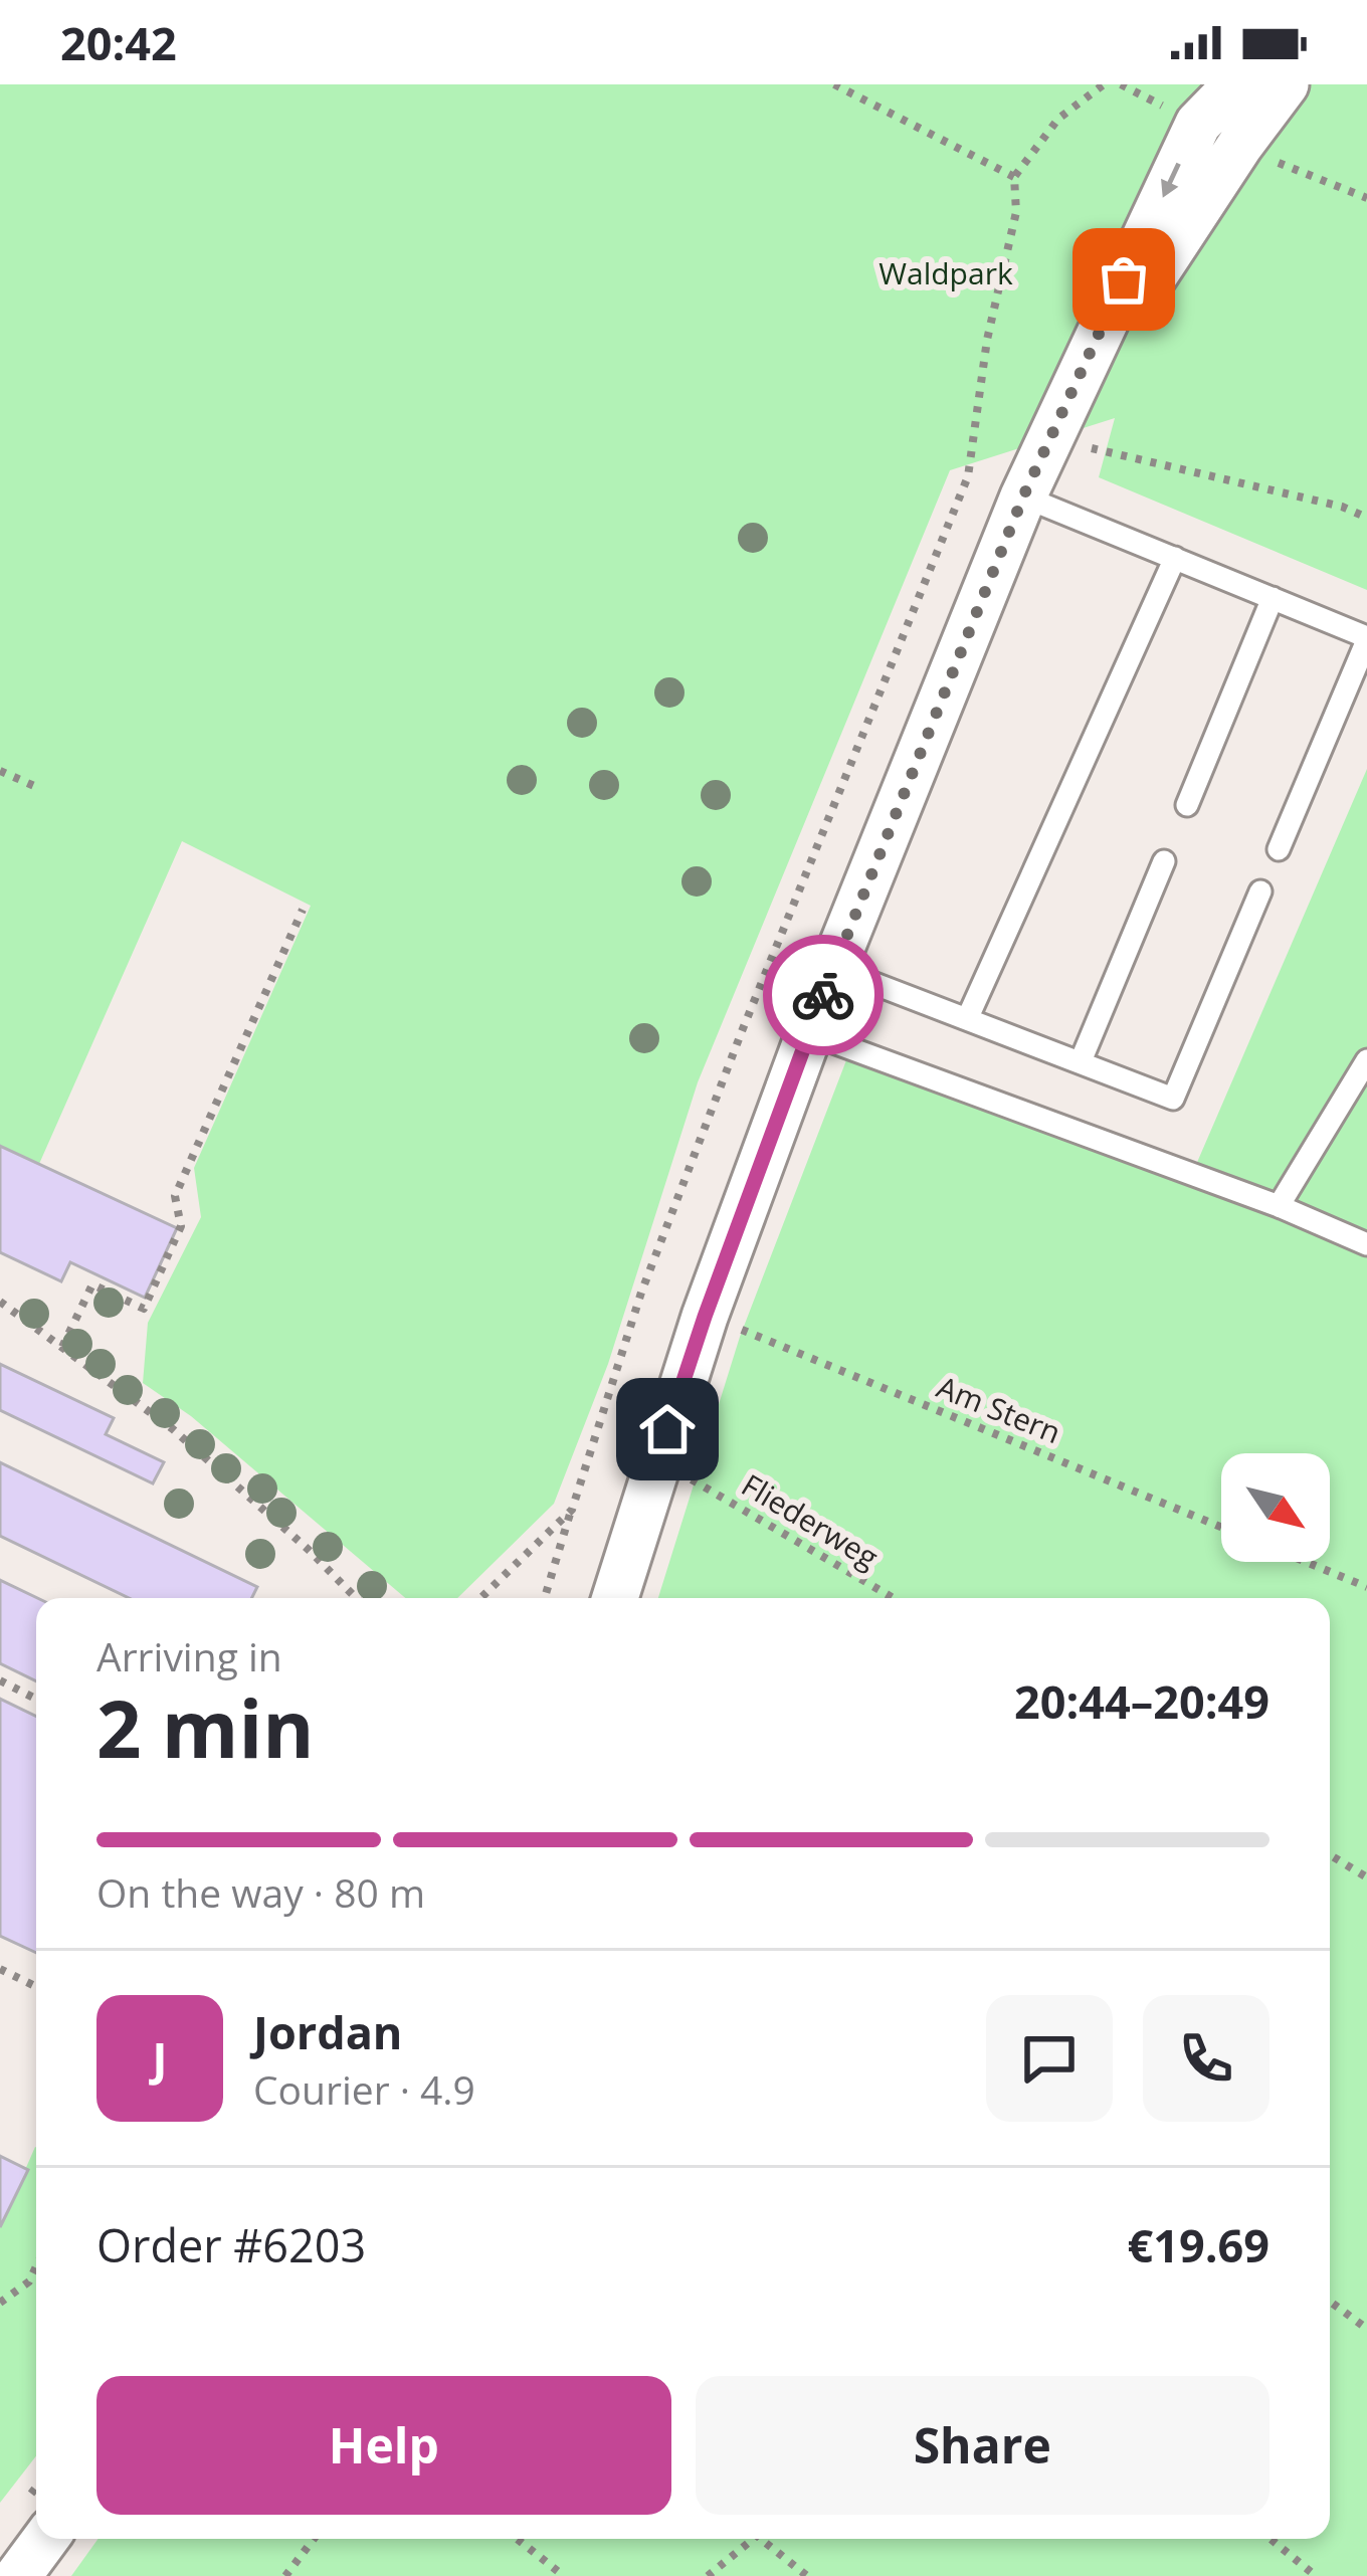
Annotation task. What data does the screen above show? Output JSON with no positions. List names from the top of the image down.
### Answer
{
  "streets": {
    "path": ["Am Stern", "Fliederweg"]
  },
  "parks": ["Waldpark"],
  "north": "bottom right",
  "page": {
    "status": "20:42",
    "heading": ["2 min", "Arriving in", "20:44–20:49"],
    "panel": [
      "Jordan",
      "Courier · 4.9",
      "Order #6203",
      "€19.69"
    ],
    "bar": "On the way · 80 m",
    "round": "J",
    "buttons": ["Help", "Share"]
  }
}
